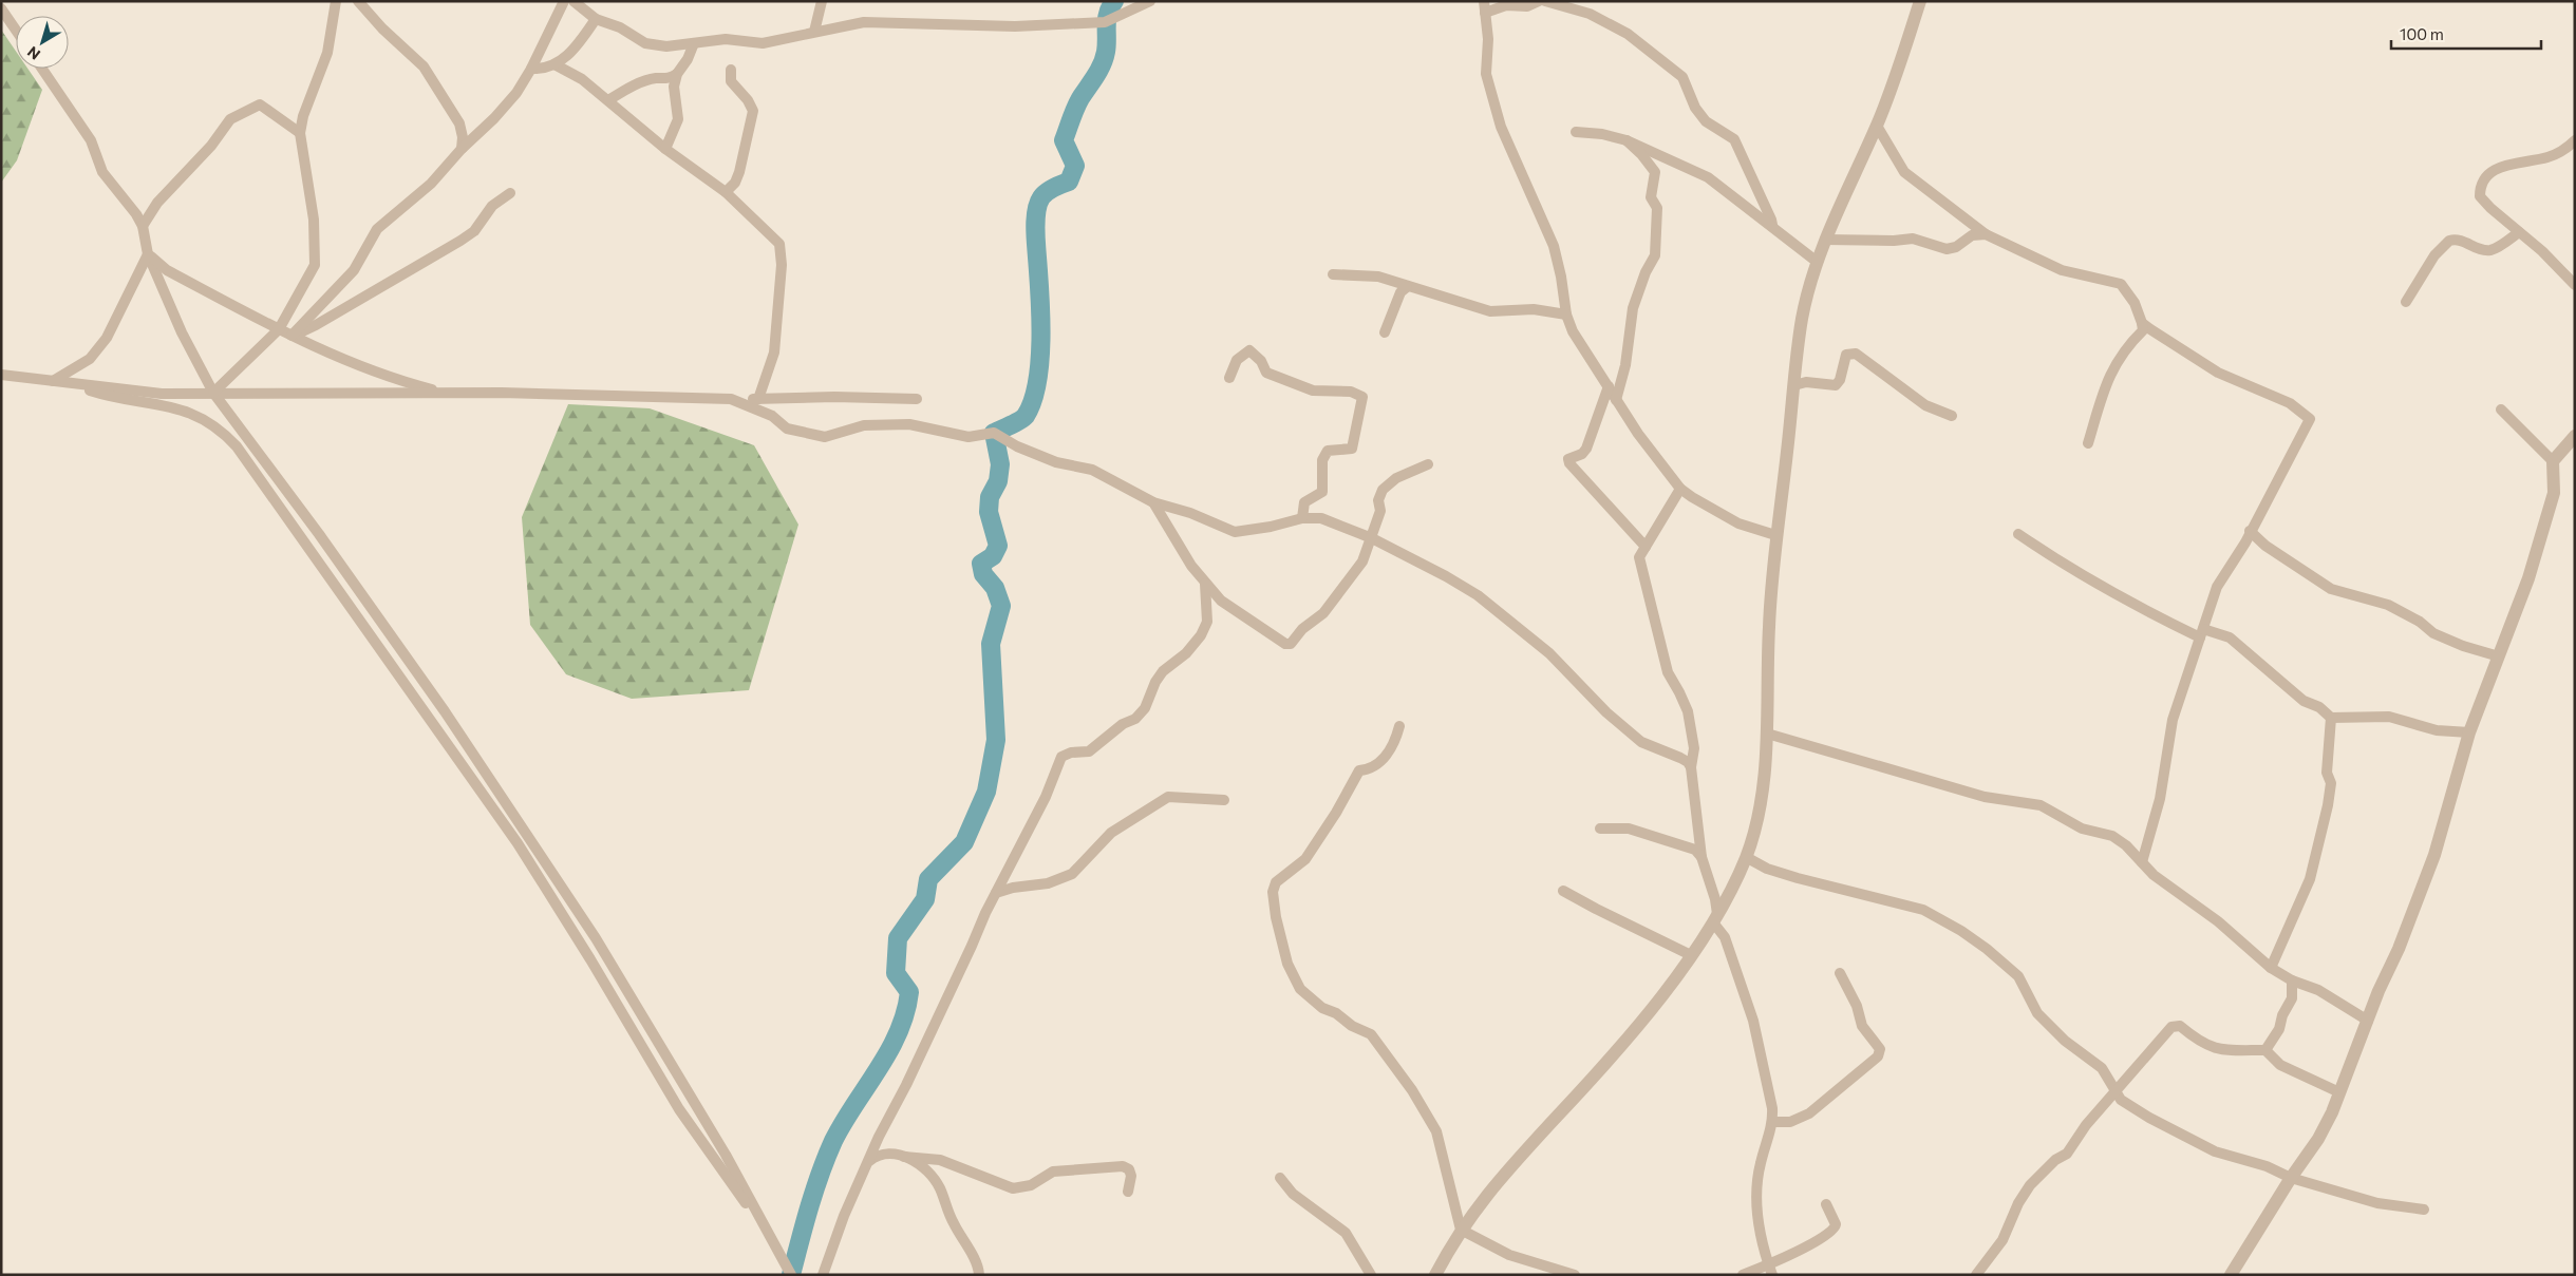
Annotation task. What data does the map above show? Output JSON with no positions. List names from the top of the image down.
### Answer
{
  "scale_bar": "100 m",
  "north": "bottom left"
}
